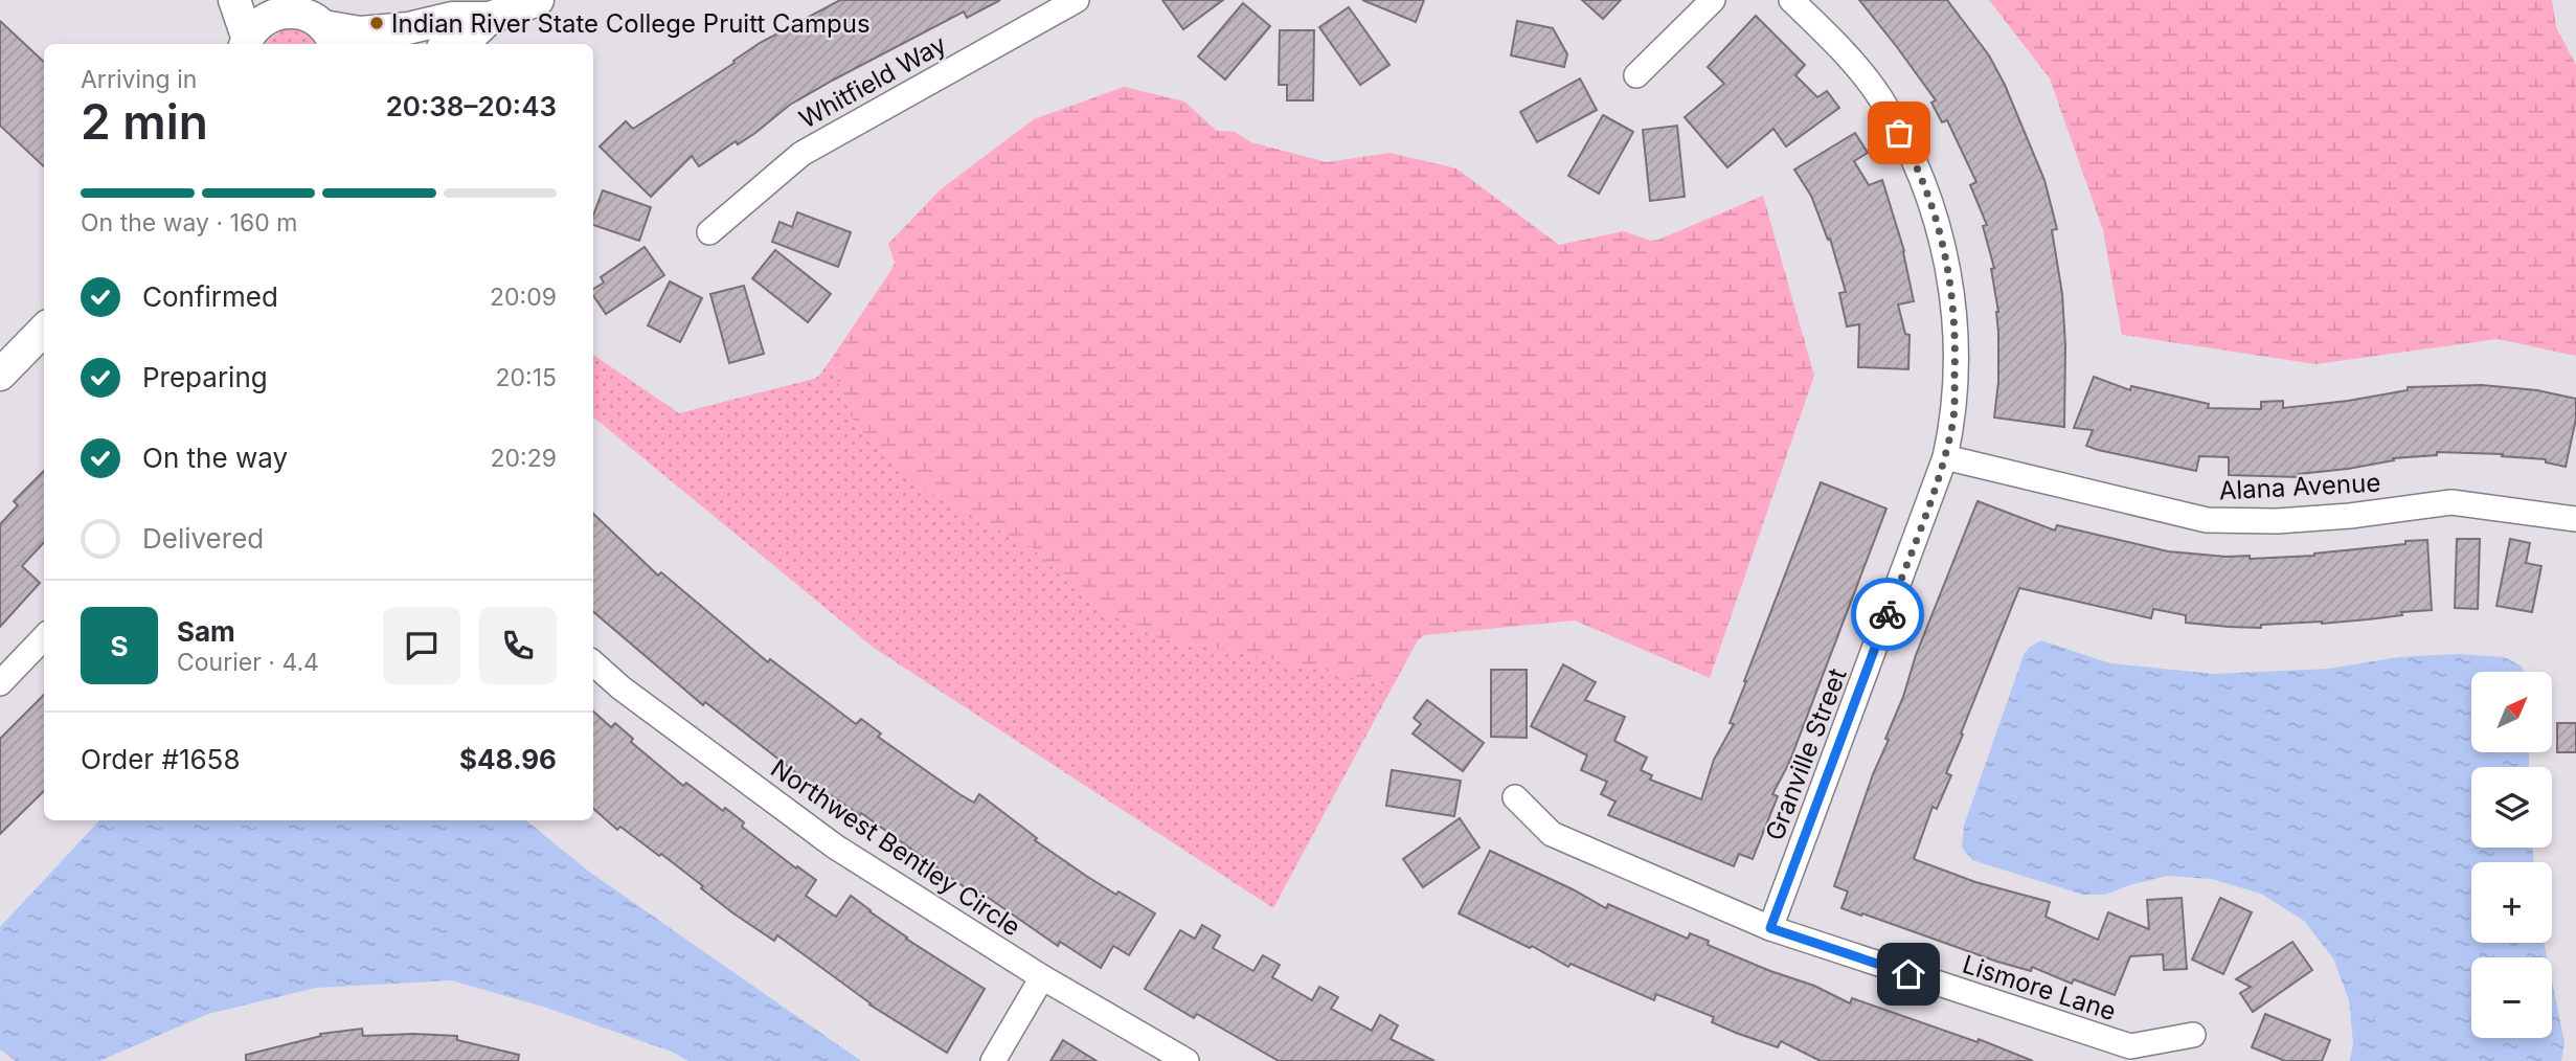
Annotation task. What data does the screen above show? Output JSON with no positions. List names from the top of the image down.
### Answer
{
  "streets": {
    "street": [
      "Whitfield Way",
      "Alana Avenue",
      "Granville Street",
      "Northwest Bentley Circle",
      "Lismore Lane"
    ]
  },
  "crossings": [
    ["Alana Avenue", "Granville Street"],
    ["Granville Street", "Lismore Lane"]
  ],
  "places": ["Indian River State College Pruitt Campus"],
  "north": "top right",
  "page": {
    "heading": ["2 min", "Arriving in", "20:38–20:43"],
    "panel": [
      "Sam",
      "Courier · 4.4",
      "Order #1658",
      "$48.96"
    ],
    "bar": "On the way · 160 m",
    "list": [
      ["Confirmed", "20:09"],
      ["Preparing", "20:15"],
      ["On the way", "20:29"],
      "Delivered"
    ],
    "round": "S",
    "map_buttons": ["+", "−"]
  }
}
